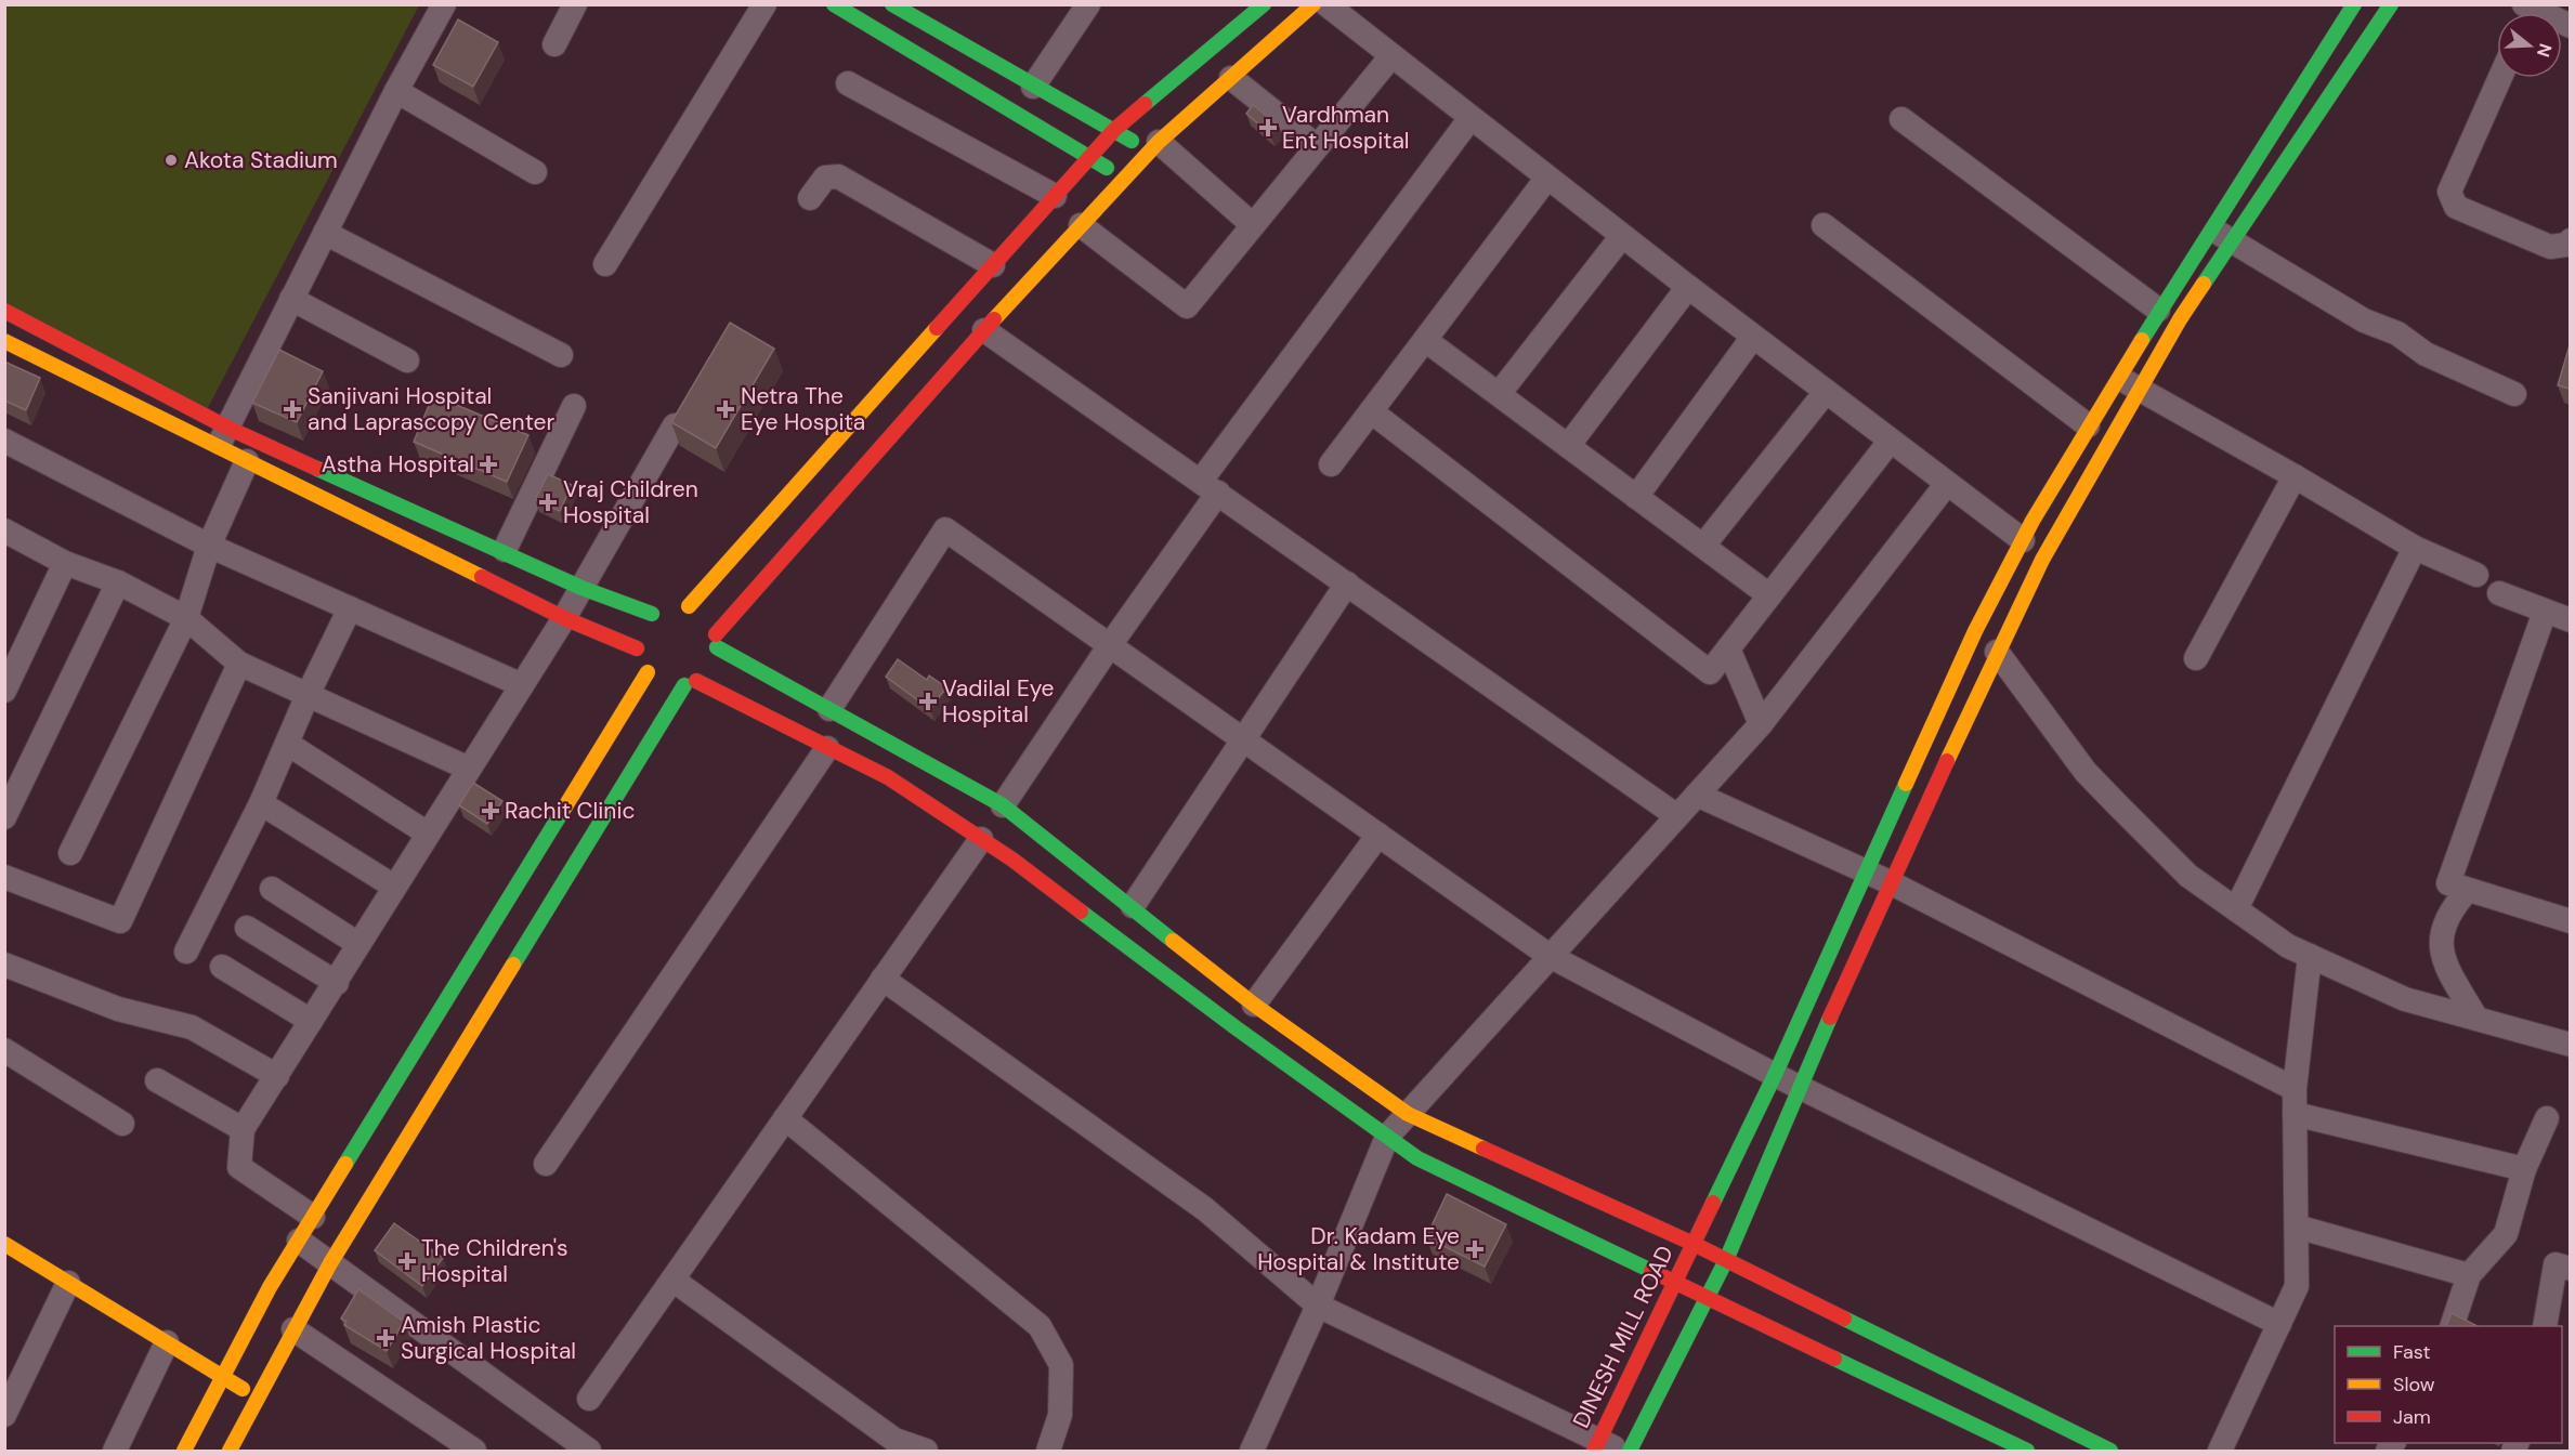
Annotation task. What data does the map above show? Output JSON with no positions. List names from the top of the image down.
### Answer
{
  "streets": {
    "main road": ["DINESH MILL ROAD"]
  },
  "places": {
    "health": [
      "Vardhman Ent Hospital",
      "Sanjivani Hospital and Laprascopy Center",
      "Netra The Eye Hospita",
      "Astha Hospital",
      "Vraj Children Hospital",
      "Vadilal Eye Hospital",
      "Rachit Clinic",
      "Dr. Kadam Eye Hospital & Institute",
      "The Children's Hospital",
      "Amish Plastic Surgical Hospital"
    ],
    "other": ["Akota Stadium"]
  },
  "legend": ["Fast", "Slow", "Jam"],
  "north": "right"
}
